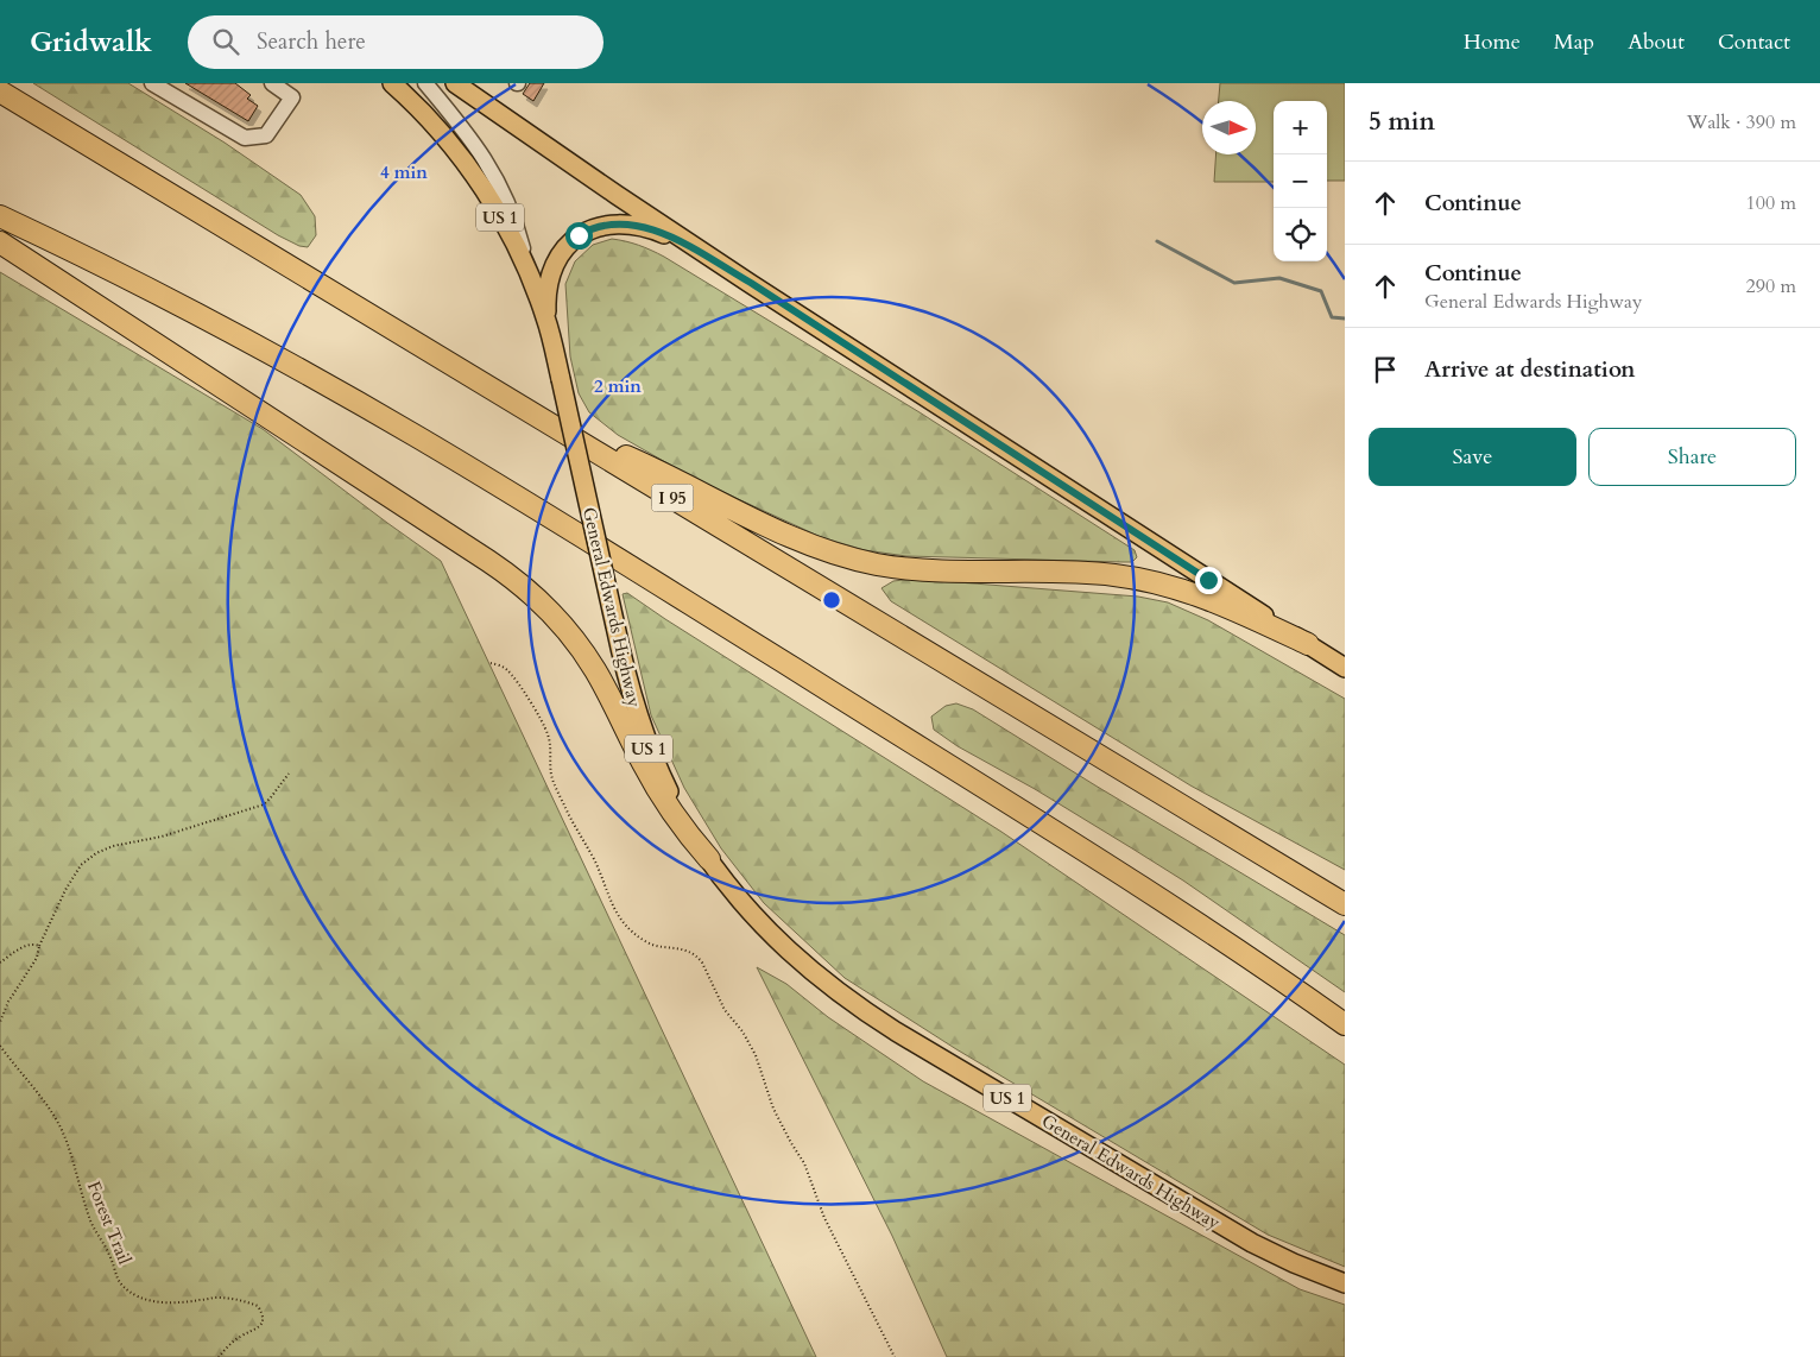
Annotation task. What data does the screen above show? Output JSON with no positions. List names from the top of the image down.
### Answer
{
  "streets": {
    "highway": ["I 95"],
    "main road": ["US 1", "General Edwards Highway"],
    "path": ["Forest Trail"]
  },
  "north": "right",
  "page": {
    "header": "Gridwalk",
    "search": "Search here",
    "nav": [
      "Home",
      "Map",
      "About",
      "Contact"
    ],
    "heading": ["5 min", "Walk · 390 m"],
    "map_buttons": ["+", "−"],
    "list": [
      ["Continue", "100 m"],
      ["Continue", "General Edwards Highway", "290 m"],
      "Arrive at destination"
    ],
    "buttons": ["Save", "Share"]
  },
  "rings": ["4 min", "2 min"]
}
